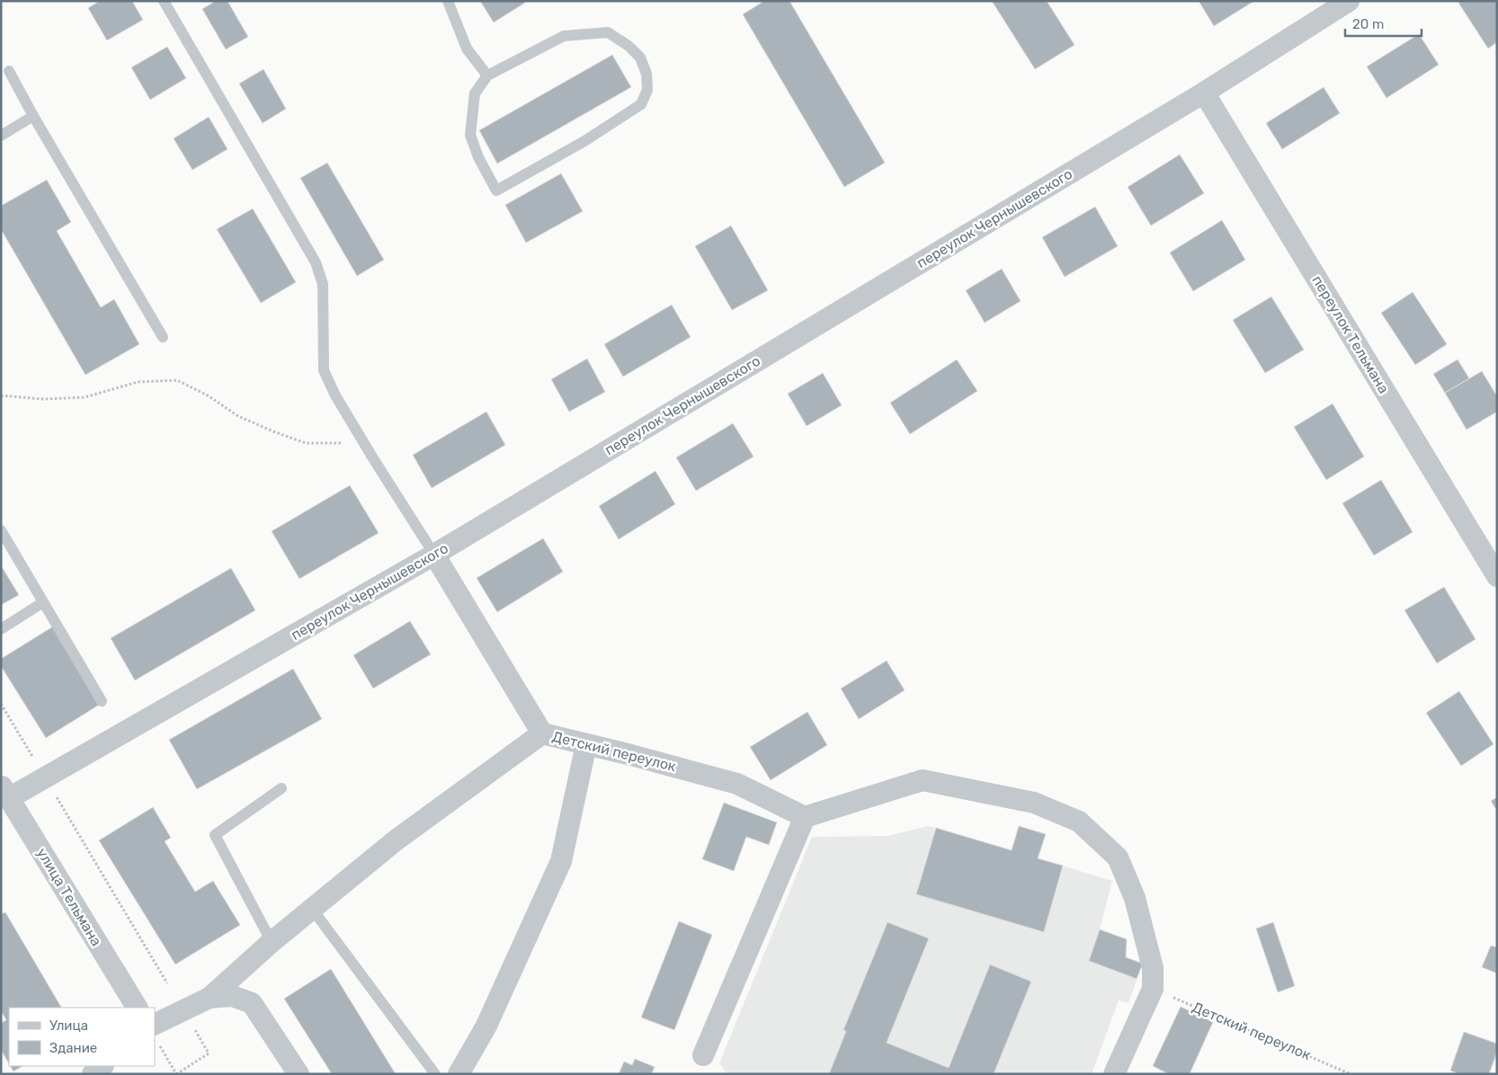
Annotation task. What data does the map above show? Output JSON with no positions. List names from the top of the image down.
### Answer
{
  "streets": {
    "street": [
      "переулок Чернышевского",
      "переулок Тельмана",
      "Детский переулок",
      "улица Тельмана"
    ]
  },
  "crossings": [
    ["переулок Чернышевского", "переулок Тельмана"],
    ["переулок Чернышевского", "Детский переулок"],
    ["переулок Чернышевского", "улица Тельмана"]
  ],
  "legend": ["Улица", "Здание"],
  "scale_bar": "20 m"
}
